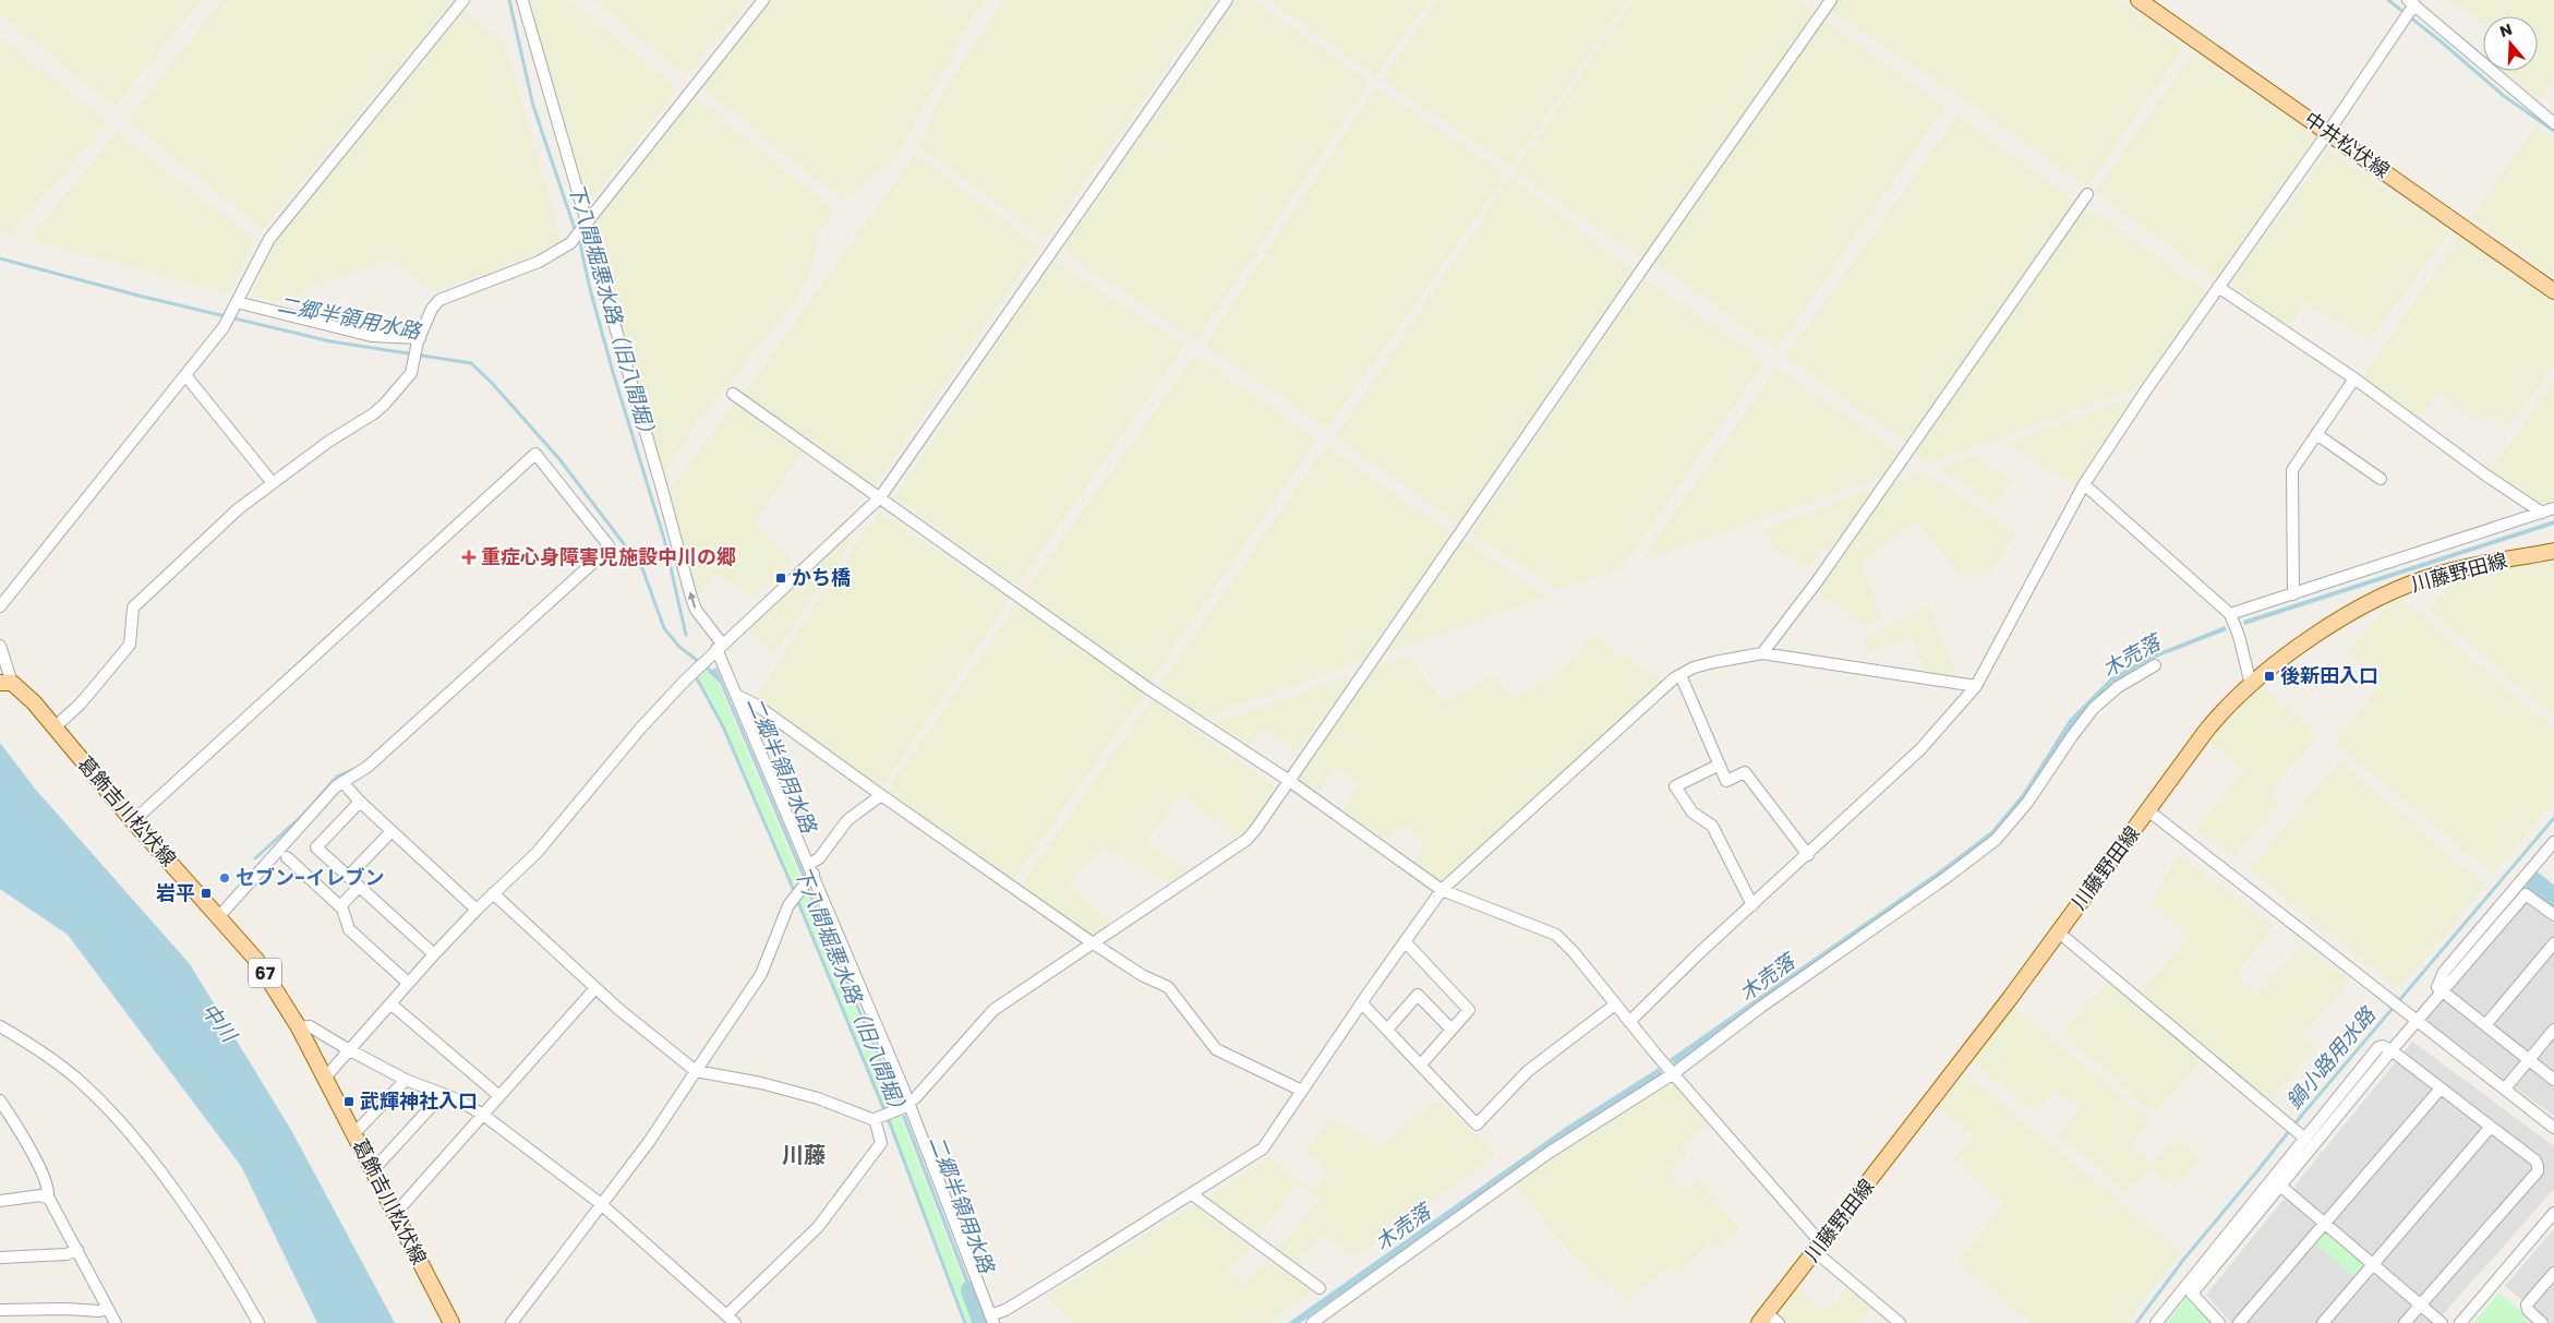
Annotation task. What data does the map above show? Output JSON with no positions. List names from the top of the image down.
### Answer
{
  "streets": {
    "main road": [
      "中井松伏線",
      "川藤野田線",
      "葛飾吉川松伏線",
      "67"
    ]
  },
  "districts": ["川藤"],
  "water": [
    "下八間堀悪水路（旧八間堀）",
    "二郷半領用水路",
    "木売落",
    "中川",
    "鍋小路用水路"
  ],
  "places": {
    "health": ["重症心身障害児施設中川の郷"],
    "transit": [
      "かち橋",
      "後新田入口",
      "岩平",
      "武輝神社入口"
    ],
    "other": ["セブン-イレブン"]
  },
  "north": "top"
}
